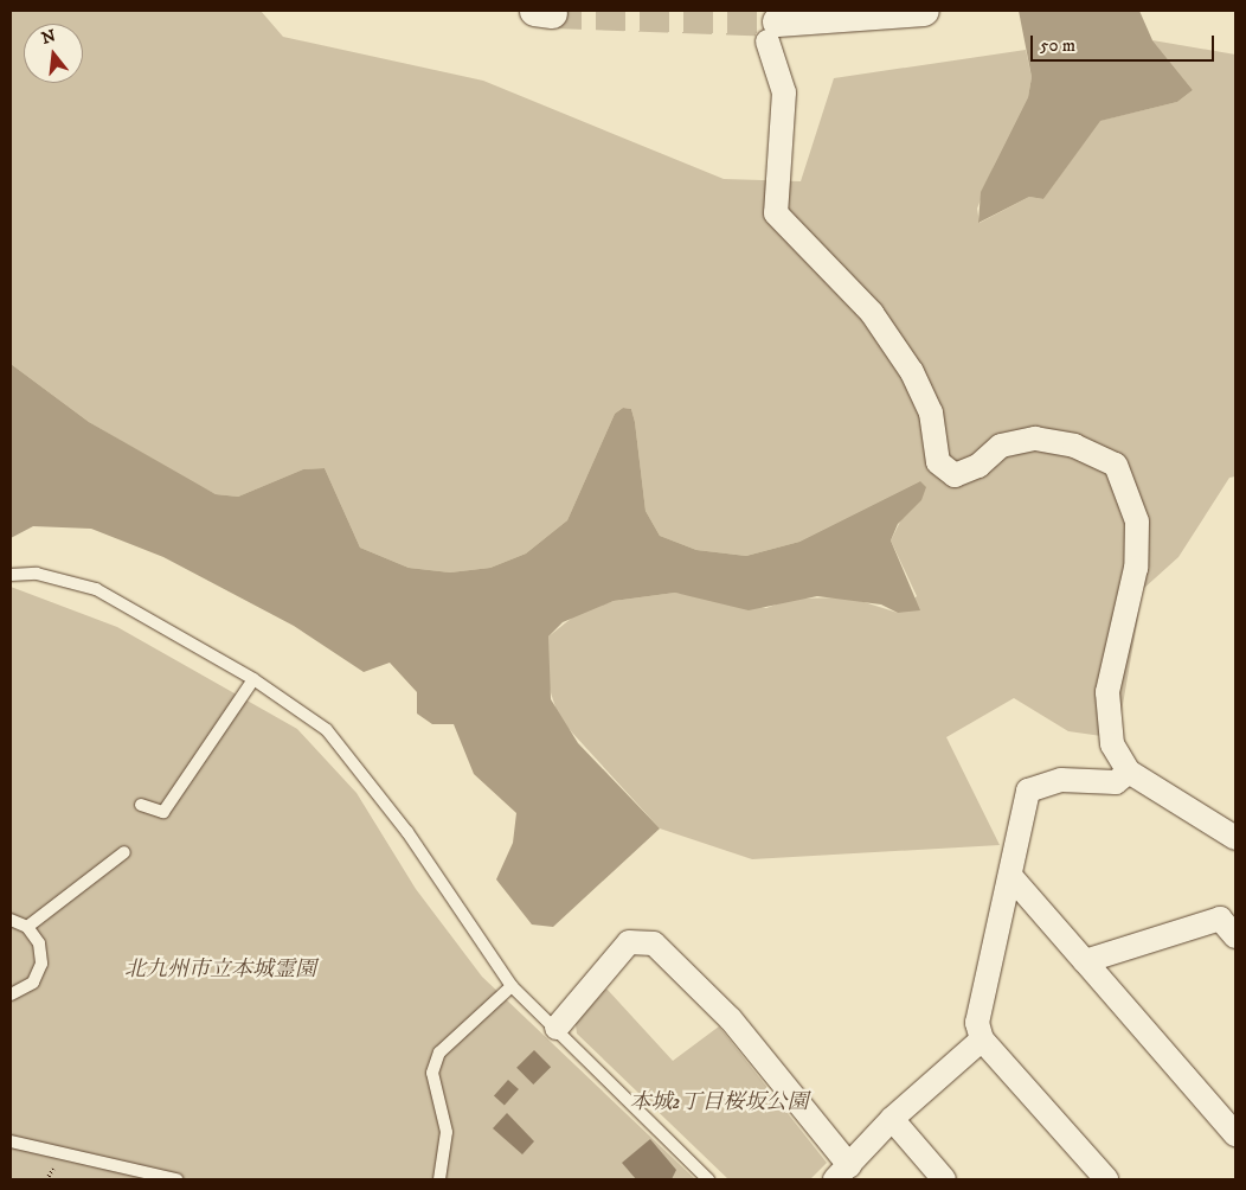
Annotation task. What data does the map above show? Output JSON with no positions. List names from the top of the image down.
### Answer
{
  "parks": ["北九州市立本城霊園", "本城2丁目桜坂公園"],
  "scale_bar": "50 m",
  "north": "top"
}
